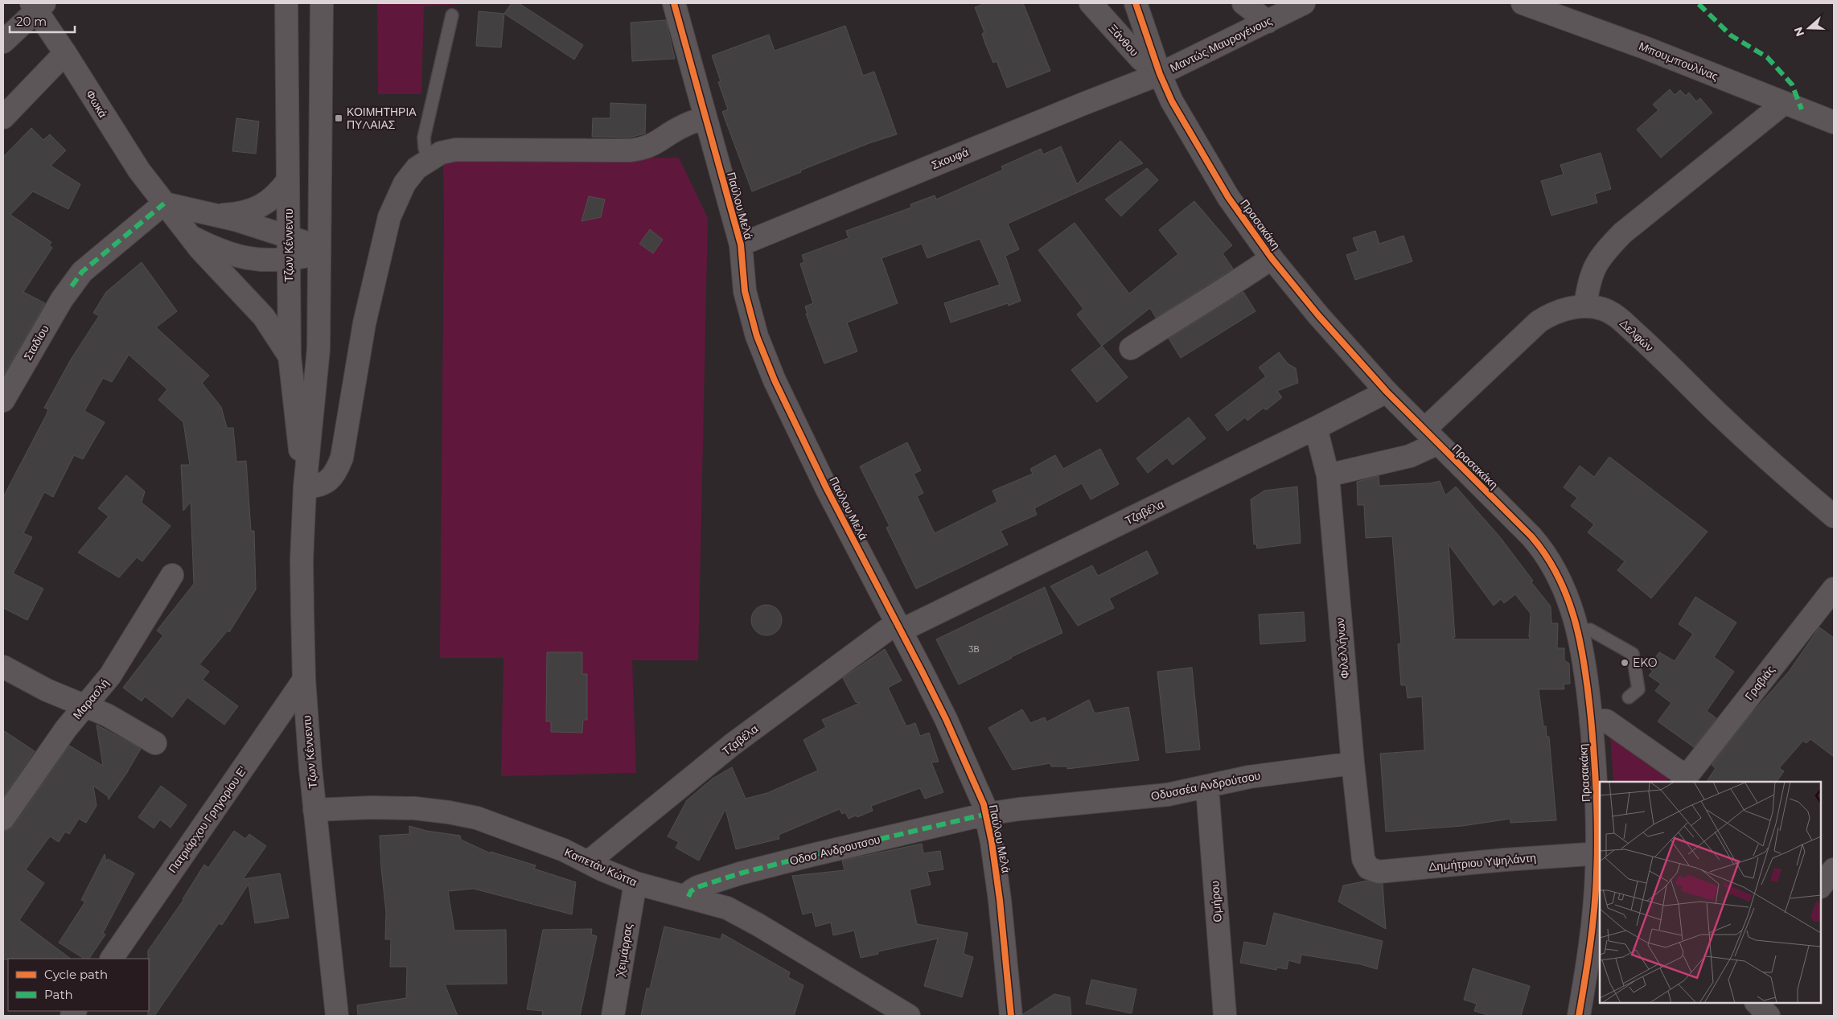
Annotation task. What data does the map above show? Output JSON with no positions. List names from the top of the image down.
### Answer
{
  "streets": {
    "street": [
      "Ξάνθου",
      "Μαντώς Μαυρογένους",
      "Μπουμπουλίνας",
      "Φωκά",
      "Σκουφά",
      "Παύλου Μελά",
      "Πρασακάκη",
      "Τζων Κέννεντυ",
      "Δελφών",
      "Σταδίου",
      "Τζαβέλα",
      "Φιλελλήνων",
      "Γραβιάς",
      "Μαρασλή",
      "Οδυσσέα Ανδρούτσου",
      "Πατριάρχου Γρηγορίου Ε'",
      "Οδοσ Ανδρουτσου",
      "Δημήτριου Υψηλάντη",
      "Καπετάν Κώττα",
      "Ομήρου",
      "Χειμάρρας"
    ]
  },
  "crossings": [
    ["Ξάνθου", "Μαντώς Μαυρογένους"],
    ["Ξάνθου", "Σκουφά"],
    ["Ξάνθου", "Πρασακάκη"],
    ["Μαντώς Μαυρογένους", "Σκουφά"],
    ["Μαντώς Μαυρογένους", "Πρασακάκη"],
    ["Φωκά", "Τζων Κέννεντυ"],
    ["Φωκά", "Σταδίου"],
    ["Σκουφά", "Παύλου Μελά"],
    ["Σκουφά", "Πρασακάκη"],
    ["Παύλου Μελά", "Τζαβέλα"],
    ["Παύλου Μελά", "Οδυσσέα Ανδρούτσου"],
    ["Παύλου Μελά", "Οδοσ Ανδρουτσου"],
    ["Πρασακάκη", "Δελφών"],
    ["Πρασακάκη", "Τζαβέλα"],
    ["Πρασακάκη", "Γραβιάς"],
    ["Πρασακάκη", "Δημήτριου Υψηλάντη"],
    ["Τζων Κέννεντυ", "Πατριάρχου Γρηγορίου Ε'"],
    ["Τζων Κέννεντυ", "Καπετάν Κώττα"],
    ["Δελφών", "Φιλελλήνων"],
    ["Τζαβέλα", "Φιλελλήνων"],
    ["Τζαβέλα", "Καπετάν Κώττα"],
    ["Φιλελλήνων", "Οδυσσέα Ανδρούτσου"],
    ["Φιλελλήνων", "Δημήτριου Υψηλάντη"],
    ["Οδυσσέα Ανδρούτσου", "Οδοσ Ανδρουτσου"],
    ["Οδυσσέα Ανδρούτσου", "Ομήρου"],
    ["Οδοσ Ανδρουτσου", "Καπετάν Κώττα"],
    ["Καπετάν Κώττα", "Χειμάρρας"]
  ],
  "places": {
    "transit": ["ΚΟΙΜΗΤΗΡΙΑ ΠΥΛΑΙΑΣ"],
    "other": ["EKO"]
  },
  "house_numbers": ["3Β"],
  "legend": ["Cycle path", "Path"],
  "scale_bar": "20 m",
  "north": "left"
}
